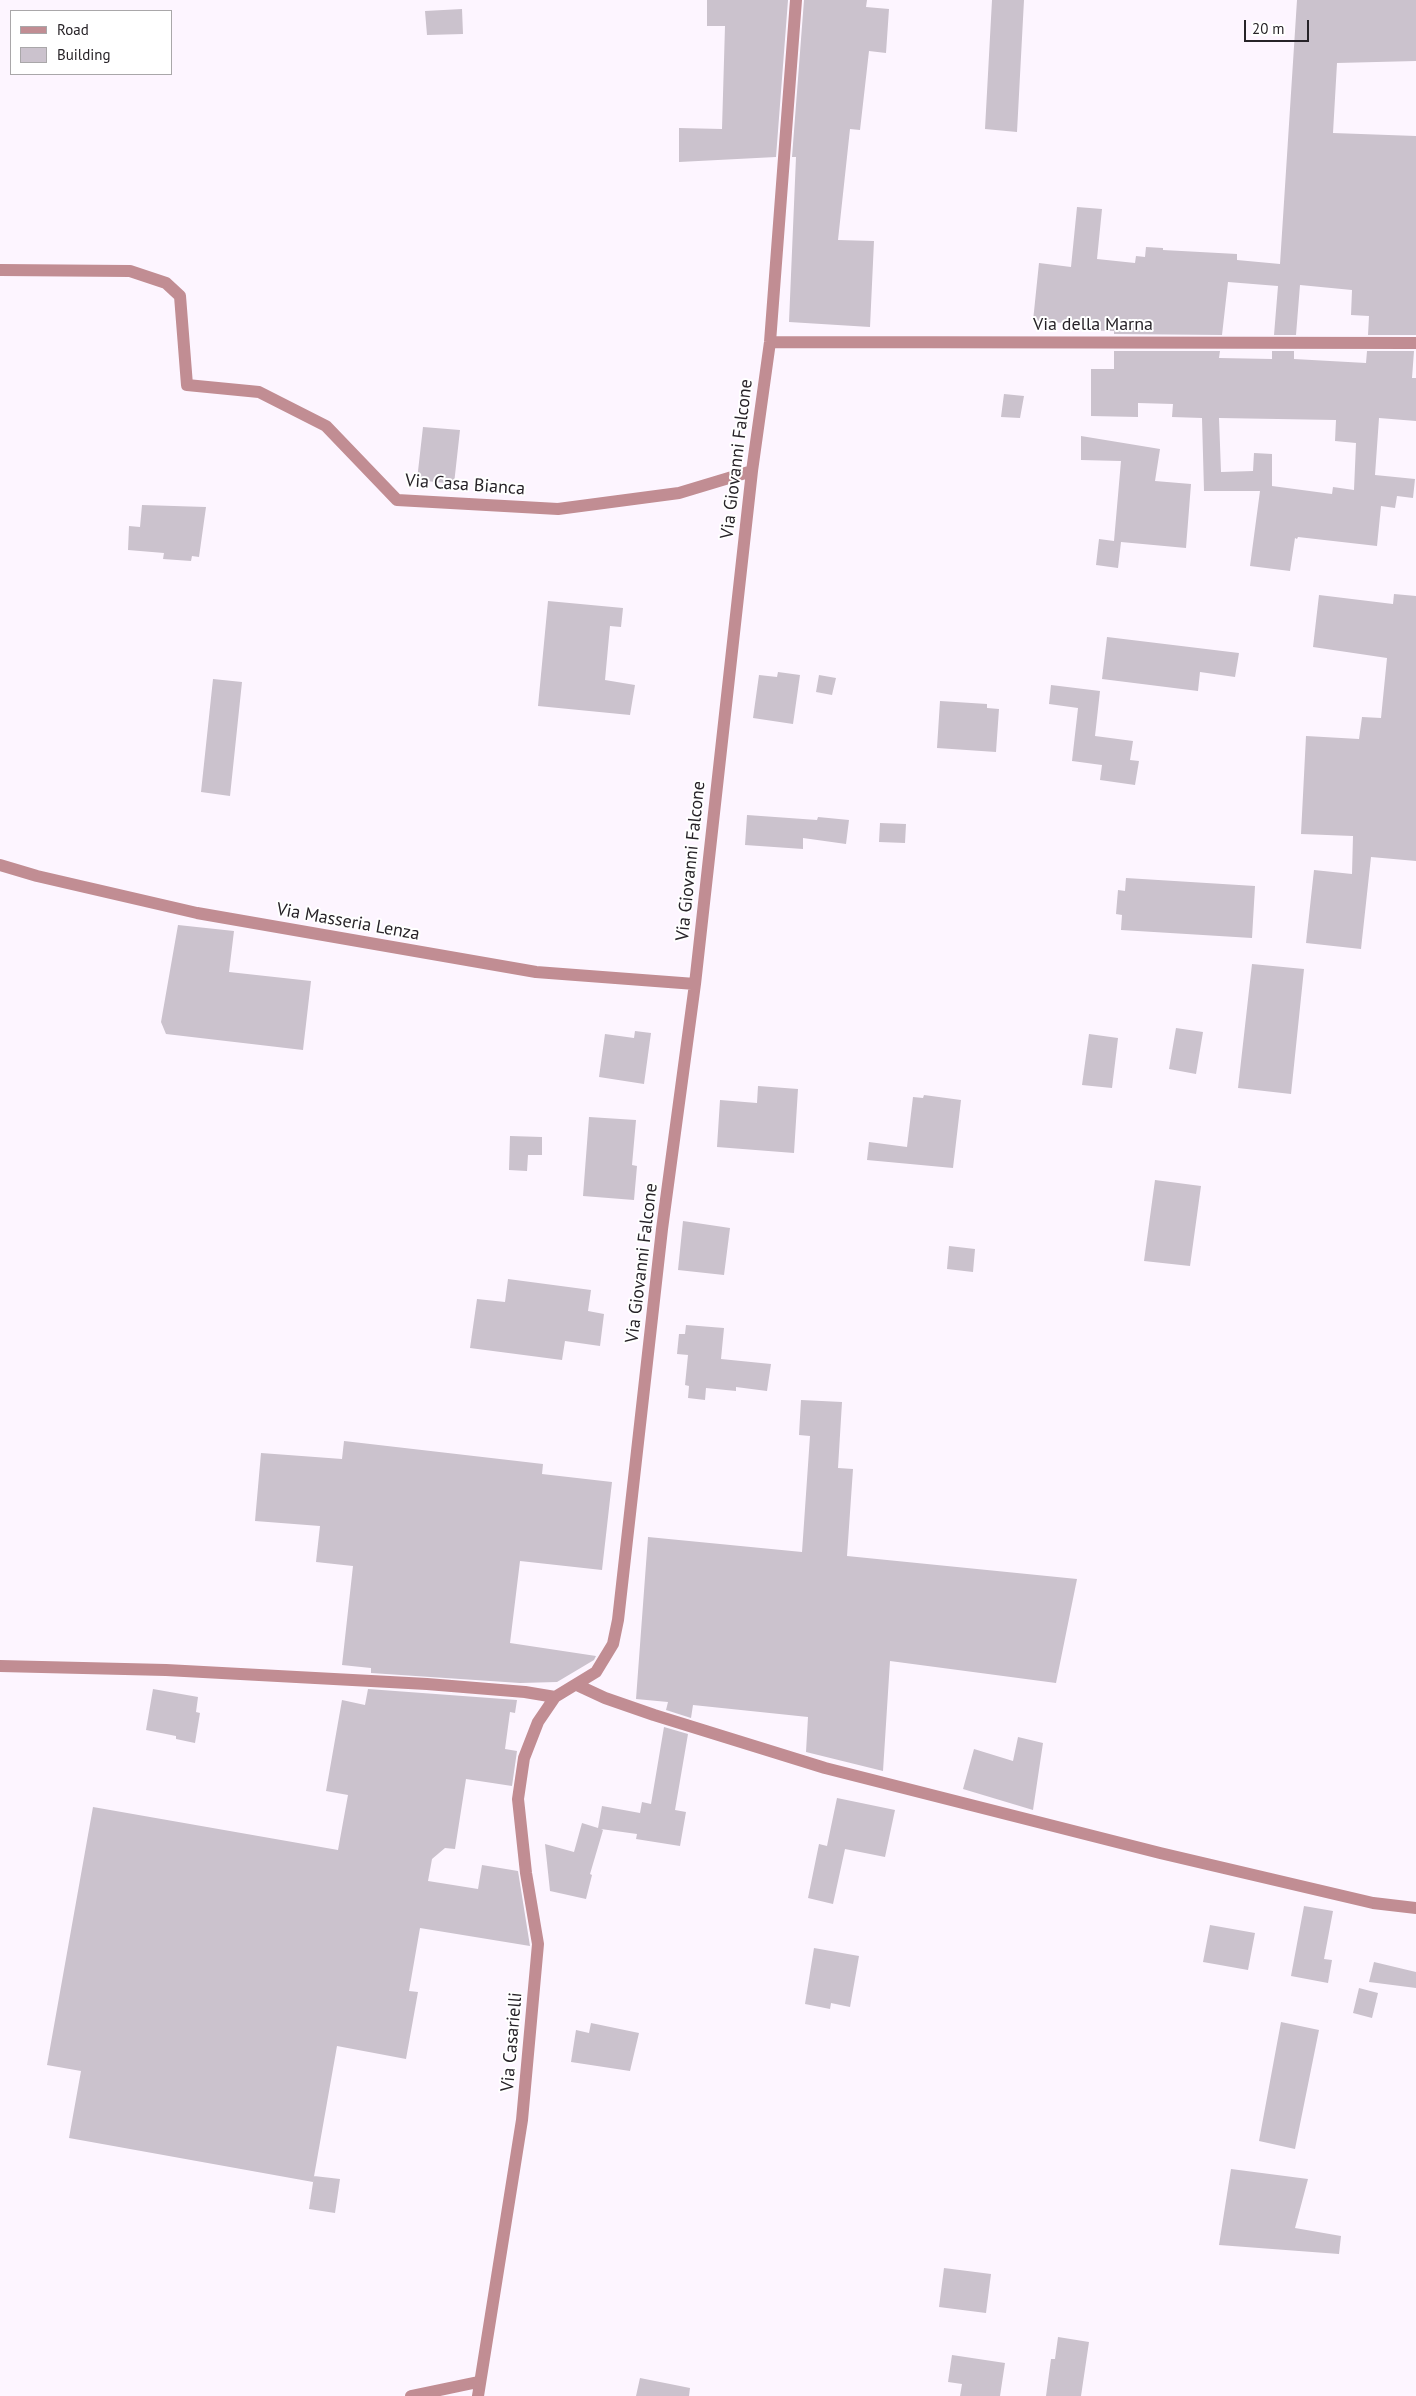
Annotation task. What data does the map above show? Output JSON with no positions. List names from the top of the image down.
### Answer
{
  "streets": {
    "street": [
      "Via della Marna",
      "Via Giovanni Falcone",
      "Via Casa Bianca",
      "Via Masseria Lenza",
      "Via Casarielli"
    ]
  },
  "crossings": [
    ["Via della Marna", "Via Giovanni Falcone"],
    ["Via Giovanni Falcone", "Via Casa Bianca"],
    ["Via Giovanni Falcone", "Via Masseria Lenza"],
    ["Via Giovanni Falcone", "Via Casarielli"]
  ],
  "legend": ["Road", "Building"],
  "scale_bar": "20 m"
}
